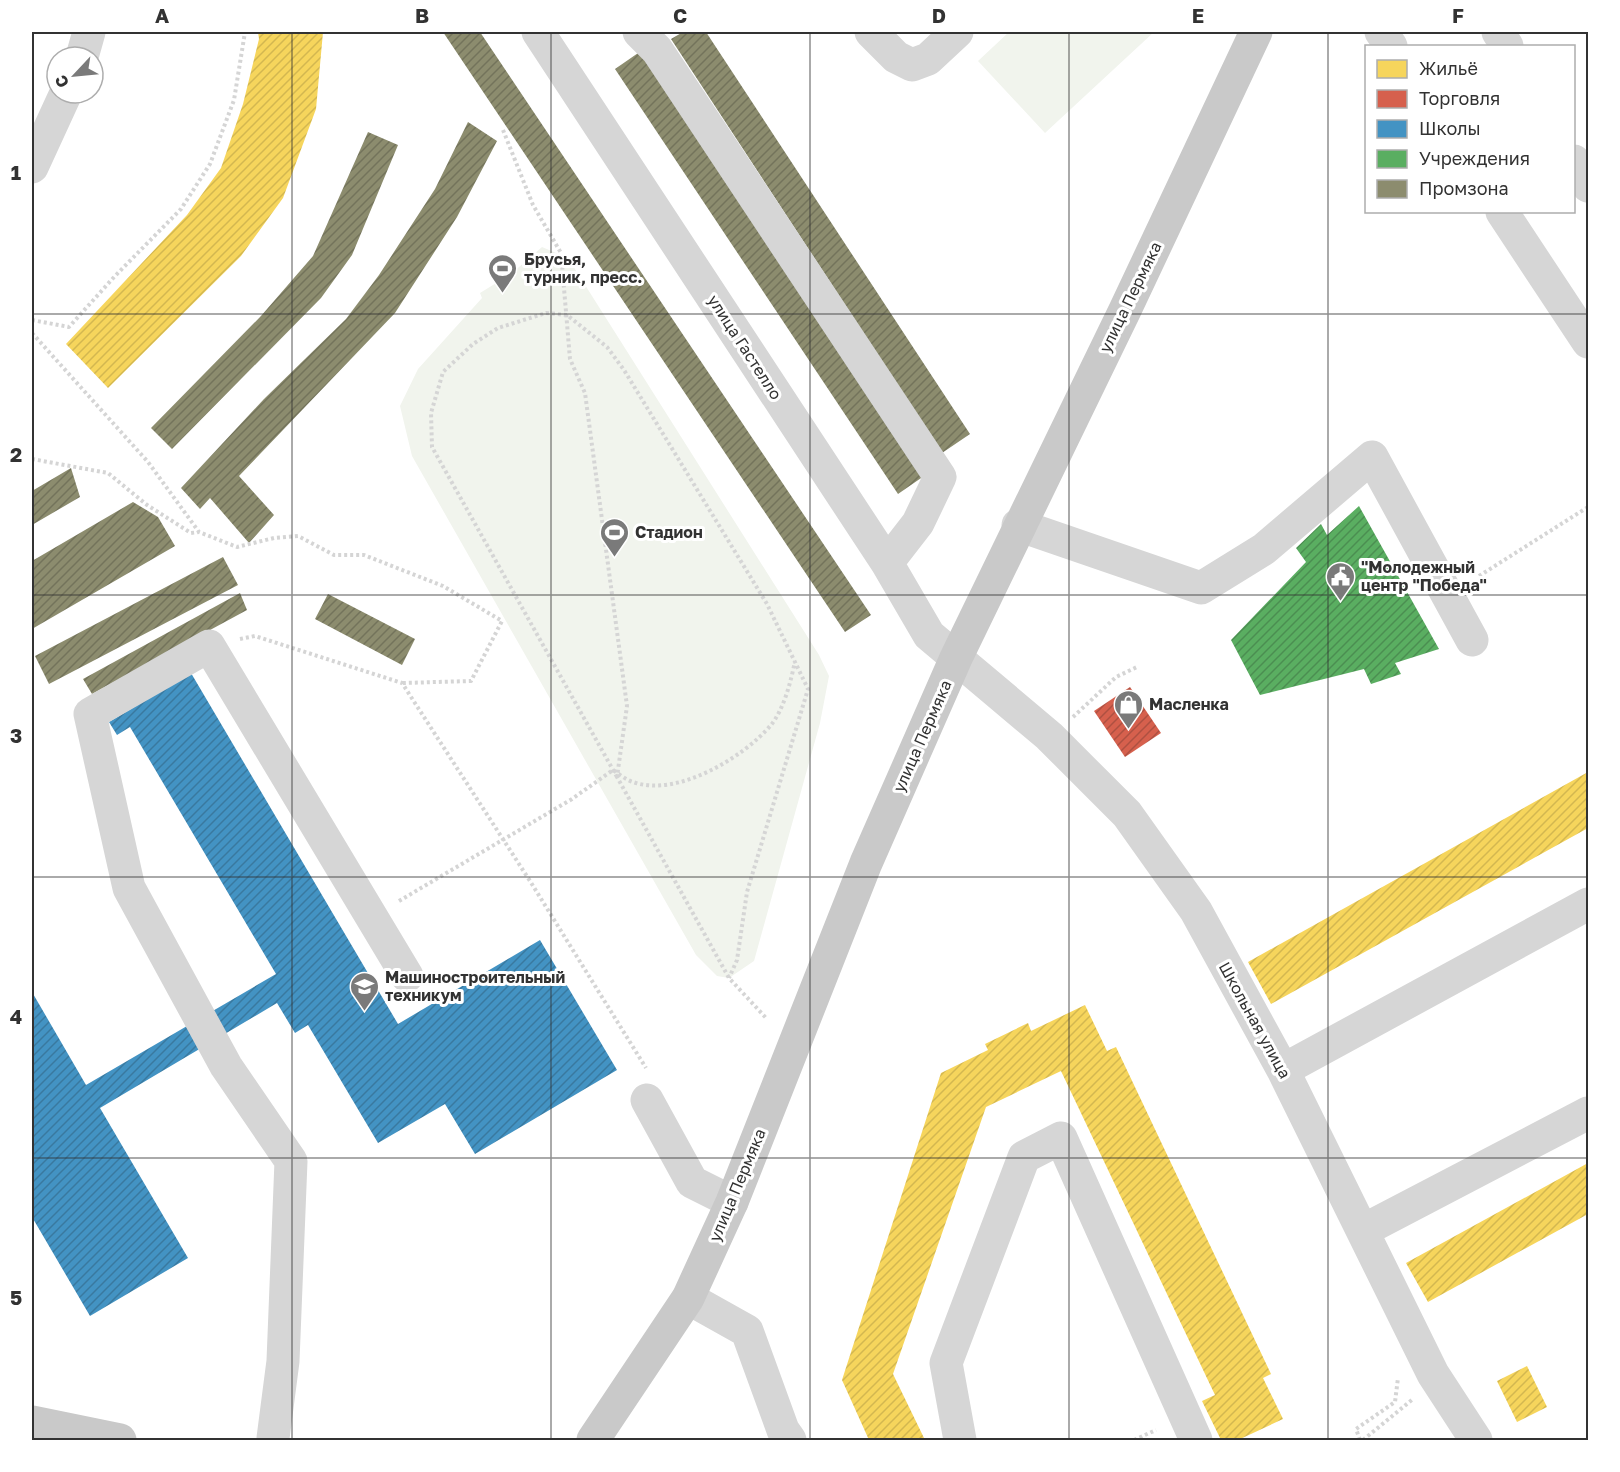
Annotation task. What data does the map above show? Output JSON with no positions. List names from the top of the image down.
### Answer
{
  "streets": {
    "main road": ["улица Пермяка"],
    "street": ["улица Гастелло", "Школьная улица"]
  },
  "crossings": [
    ["улица Пермяка", "улица Гастелло"],
    ["улица Пермяка", "Школьная улица"],
    ["улица Гастелло", "Школьная улица"]
  ],
  "places": {
    "sports": ["Брусья, турник, пресс.", "Стадион"],
    "public building": ["\"Молодежный центр \"Победа\""],
    "shop": ["Масленка"],
    "school or university": ["Машиностроительный техникум"]
  },
  "legend": [
    "Жильё",
    "Торговля",
    "Школы",
    "Учреждения",
    "Промзона"
  ],
  "north": "bottom left",
  "grid": {
    "columns": [
      "A",
      "B",
      "C",
      "D",
      "E",
      "F"
    ],
    "rows": [
      "1",
      "2",
      "3",
      "4",
      "5"
    ]
  }
}
